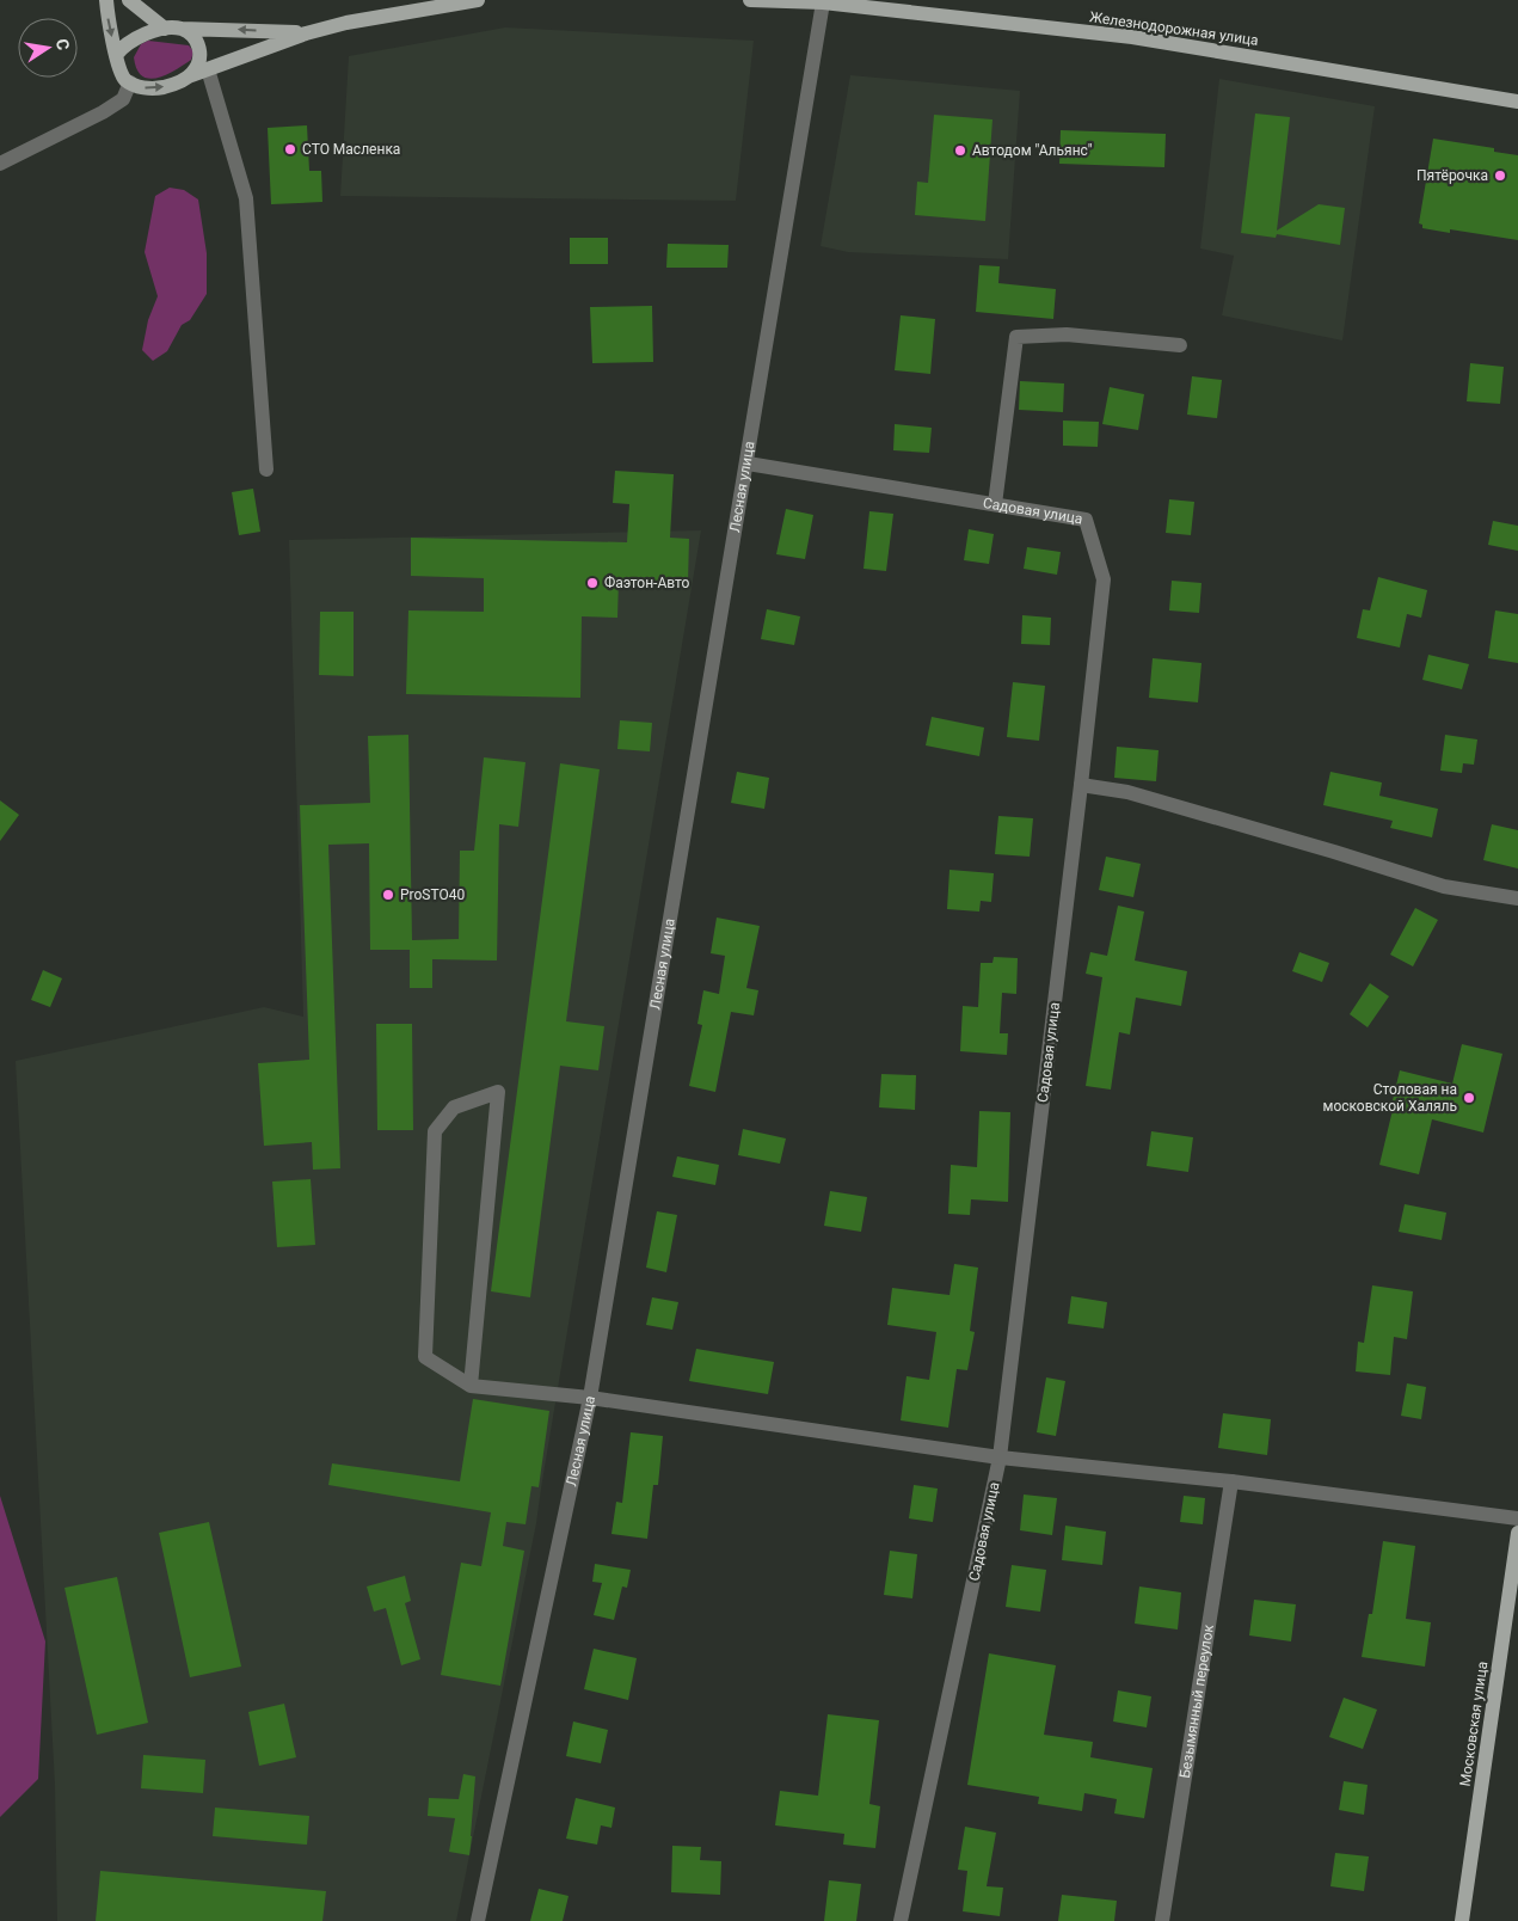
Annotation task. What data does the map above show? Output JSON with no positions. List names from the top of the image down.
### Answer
{
  "streets": {
    "main road": ["Железнодорожная улица", "Московская улица"],
    "street": ["Лесная улица", "Садовая улица", "Безымянный переулок"]
  },
  "crossings": [
    ["Железнодорожная улица", "Лесная улица"],
    ["Лесная улица", "Садовая улица"]
  ],
  "places": [
    "СТО Масленка",
    "Автодом \"Альянс\"",
    "Пятёрочка",
    "Фаэтон-Авто",
    "ProSTO40",
    "Столовая на московской Халяль"
  ],
  "north": "right"
}
